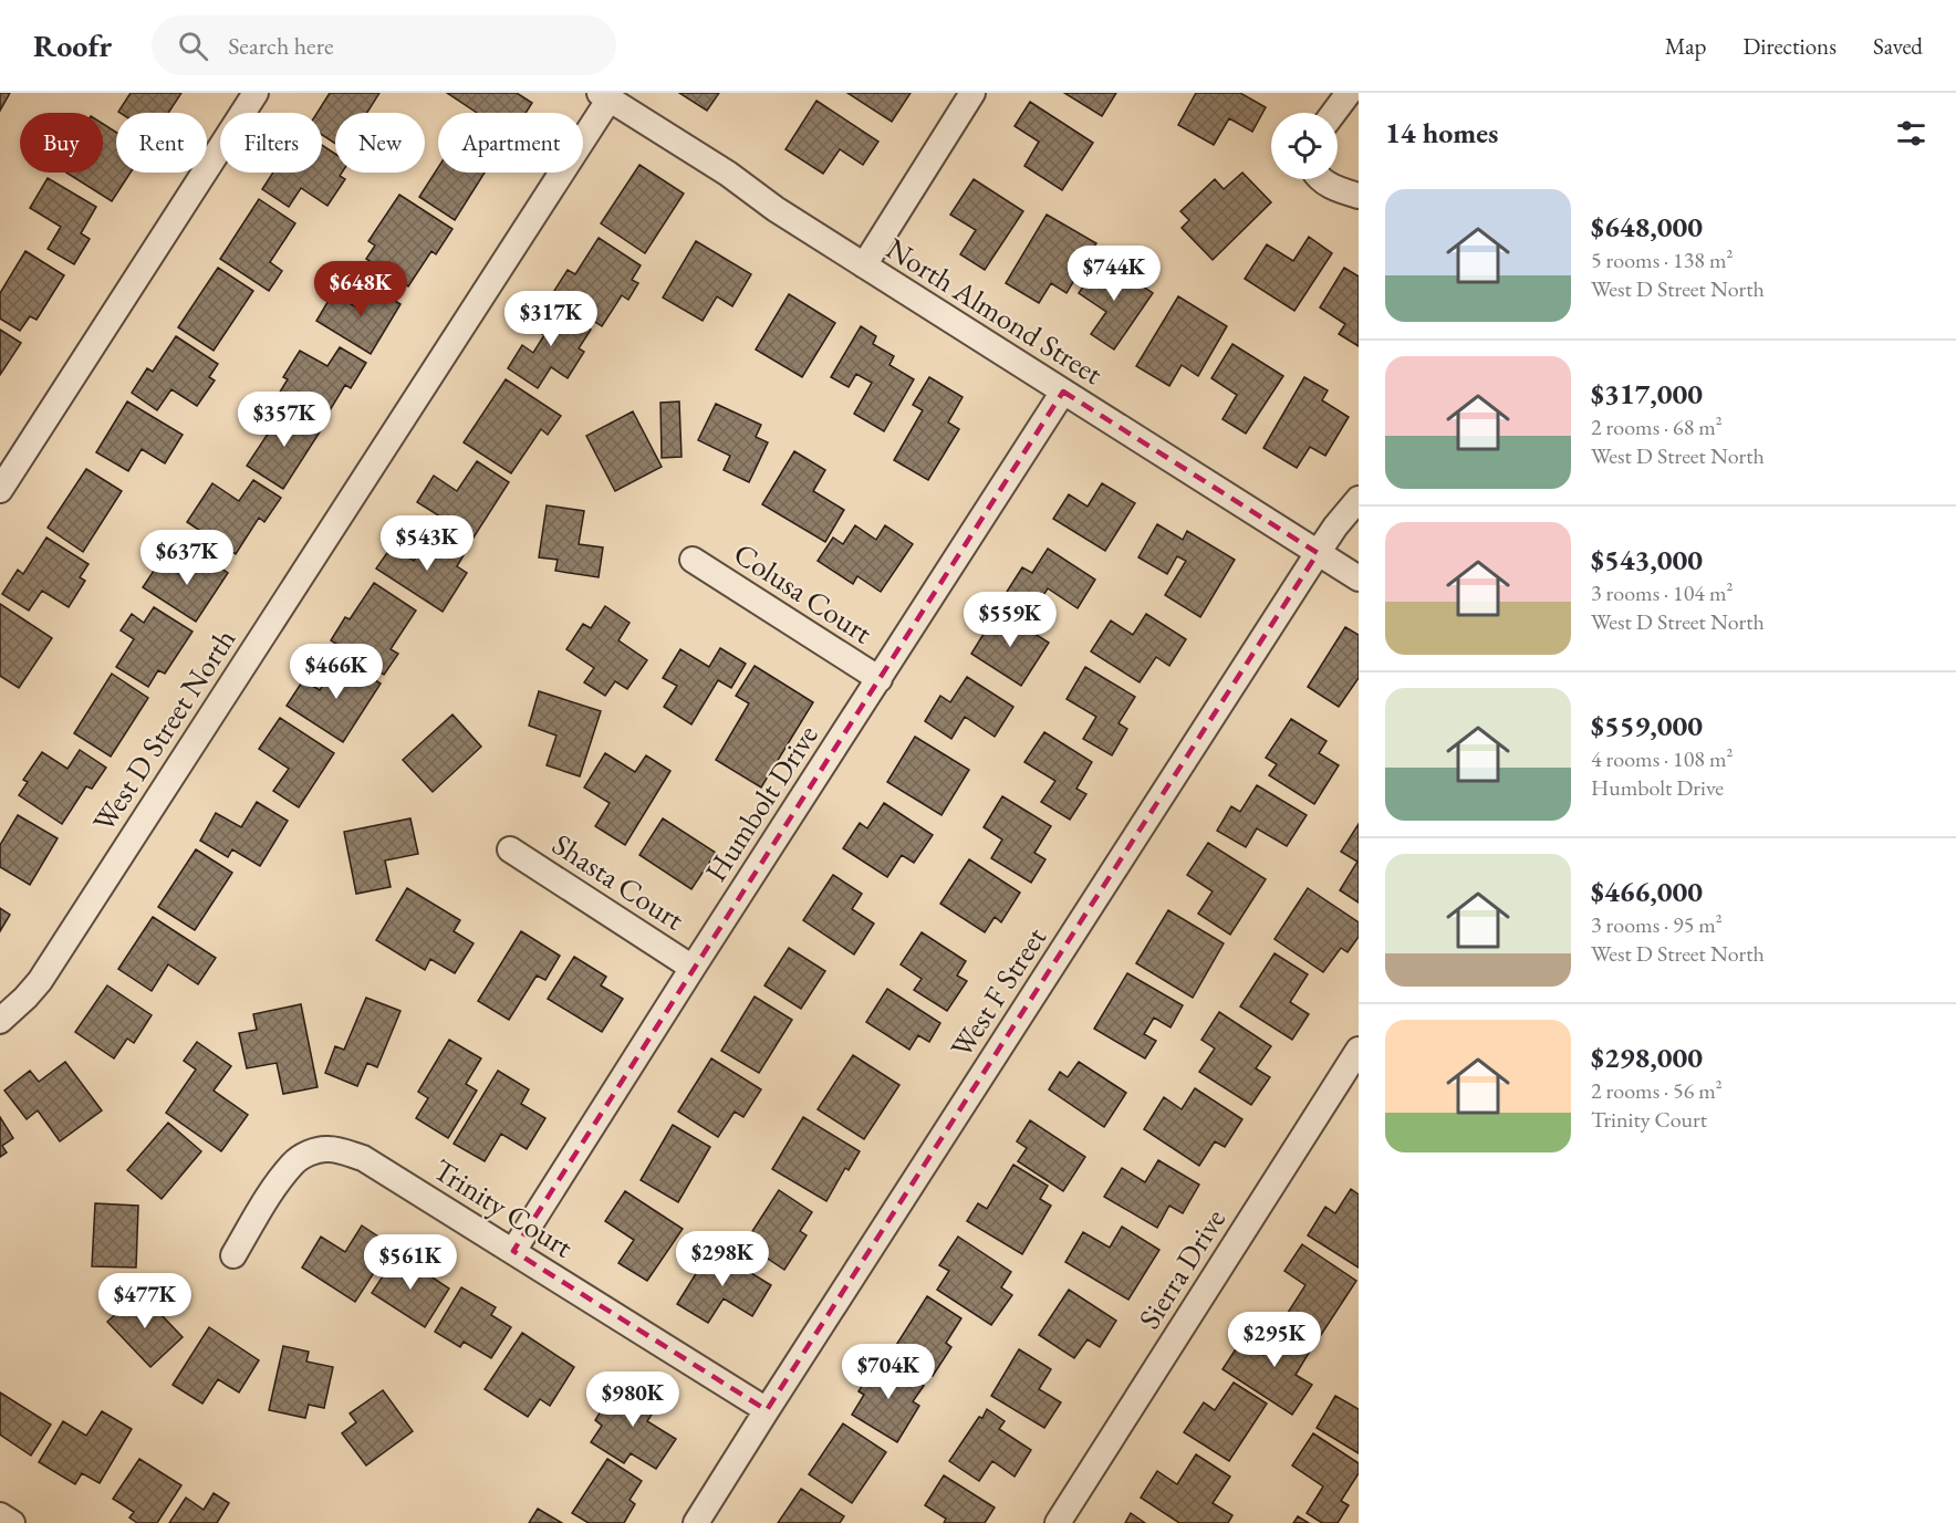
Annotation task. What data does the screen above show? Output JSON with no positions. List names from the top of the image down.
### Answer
{
  "streets": {
    "street": [
      "North Almond Street",
      "Colusa Court",
      "West D Street North",
      "Humbolt Drive",
      "Shasta Court",
      "West F Street",
      "Trinity Court",
      "Sierra Drive"
    ]
  },
  "crossings": [
    ["North Almond Street", "West D Street North"],
    ["North Almond Street", "Humbolt Drive"],
    ["North Almond Street", "West F Street"],
    ["Colusa Court", "Humbolt Drive"],
    ["Humbolt Drive", "Shasta Court"],
    ["Humbolt Drive", "Trinity Court"],
    ["West F Street", "Trinity Court"]
  ],
  "page": {
    "header": "Roofr",
    "search": "Search here",
    "nav": ["Map", "Directions", "Saved"],
    "heading": "14 homes",
    "chip": [
      "Buy",
      "Rent",
      "Filters",
      "New",
      "Apartment"
    ],
    "list": [
      {
        "name": "$648,000",
        "note": "5 rooms · 138 m² · West D Street North"
      },
      {
        "name": "$317,000",
        "note": "2 rooms · 68 m² · West D Street North"
      },
      {
        "name": "$543,000",
        "note": "3 rooms · 104 m² · West D Street North"
      },
      {
        "name": "$559,000",
        "note": "4 rooms · 108 m² · Humbolt Drive"
      },
      {
        "name": "$466,000",
        "note": "3 rooms · 95 m² · West D Street North"
      },
      {
        "name": "$298,000",
        "note": "2 rooms · 56 m² · Trinity Court"
      }
    ],
    "price": [
      "$744K",
      "$648K",
      "$317K",
      "$357K",
      "$543K",
      "$637K",
      "$559K",
      "$466K",
      "$298K",
      "$561K",
      "$477K",
      "$295K",
      "$704K",
      "$980K"
    ]
  }
}
